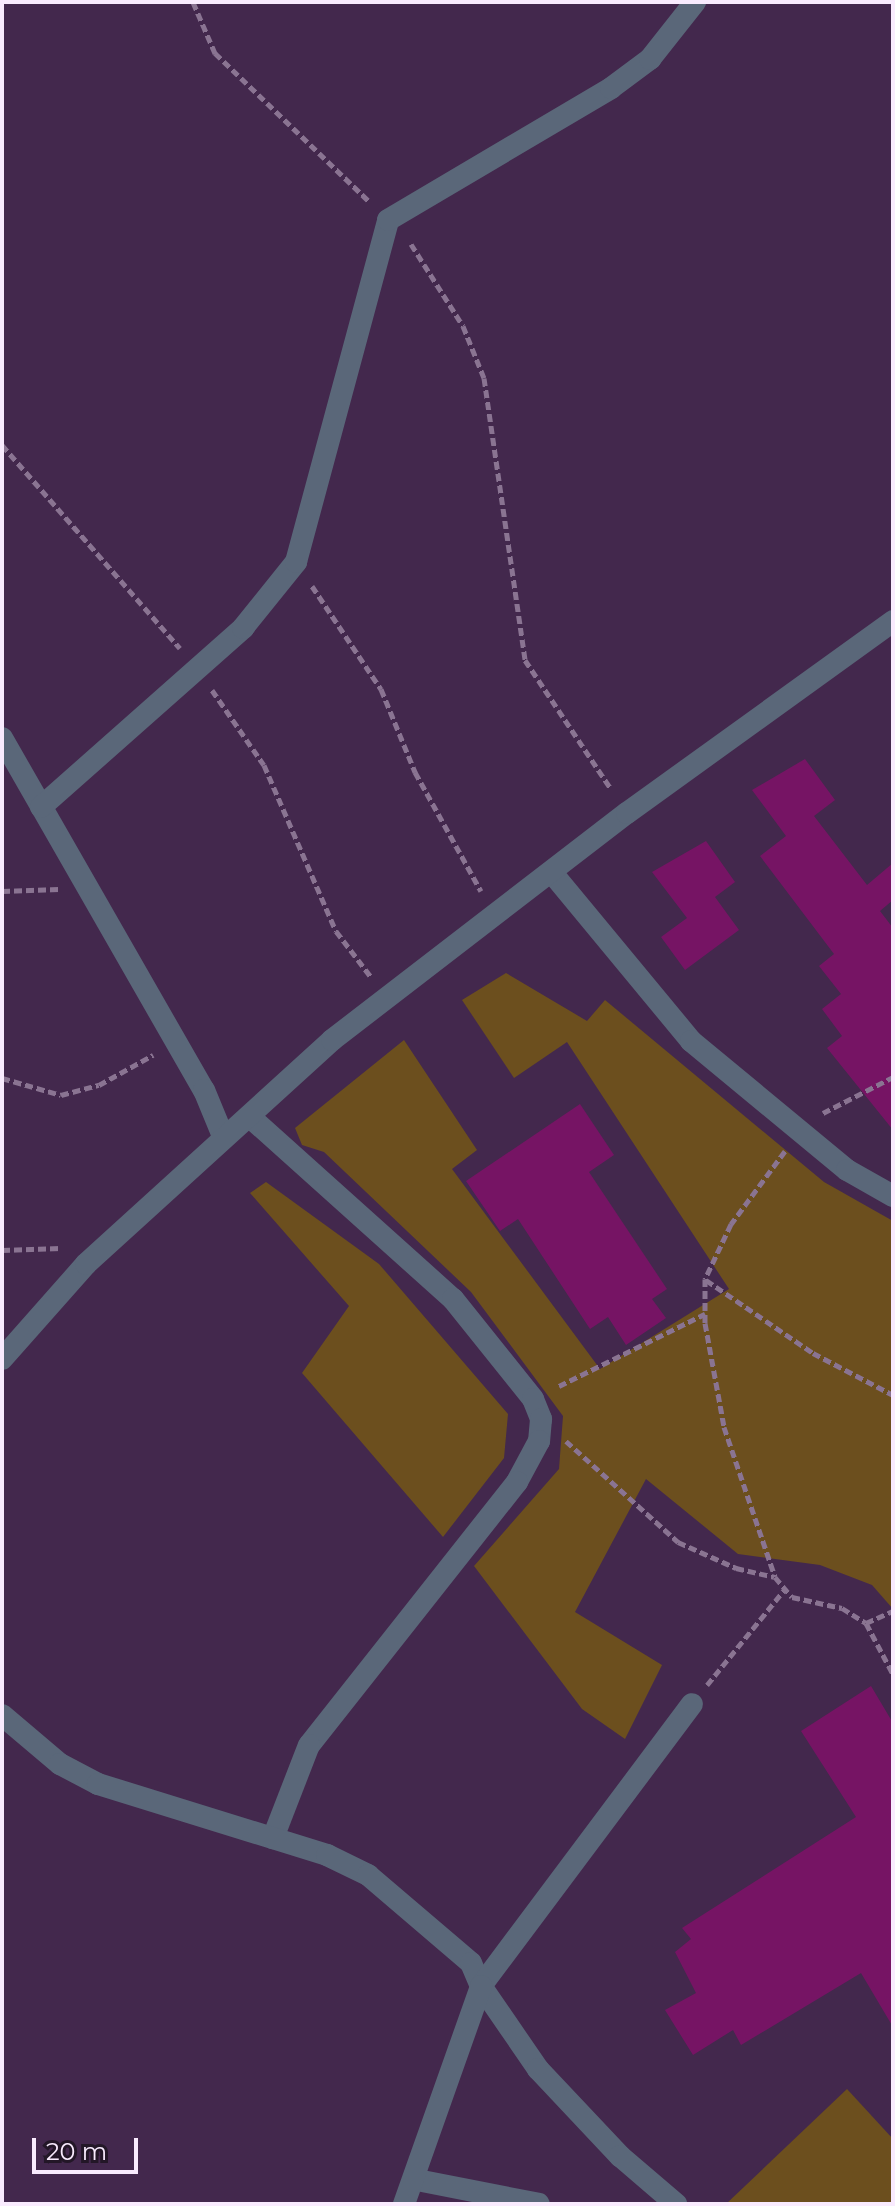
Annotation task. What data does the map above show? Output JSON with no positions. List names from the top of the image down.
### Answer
{
  "scale_bar": "20 m"
}
